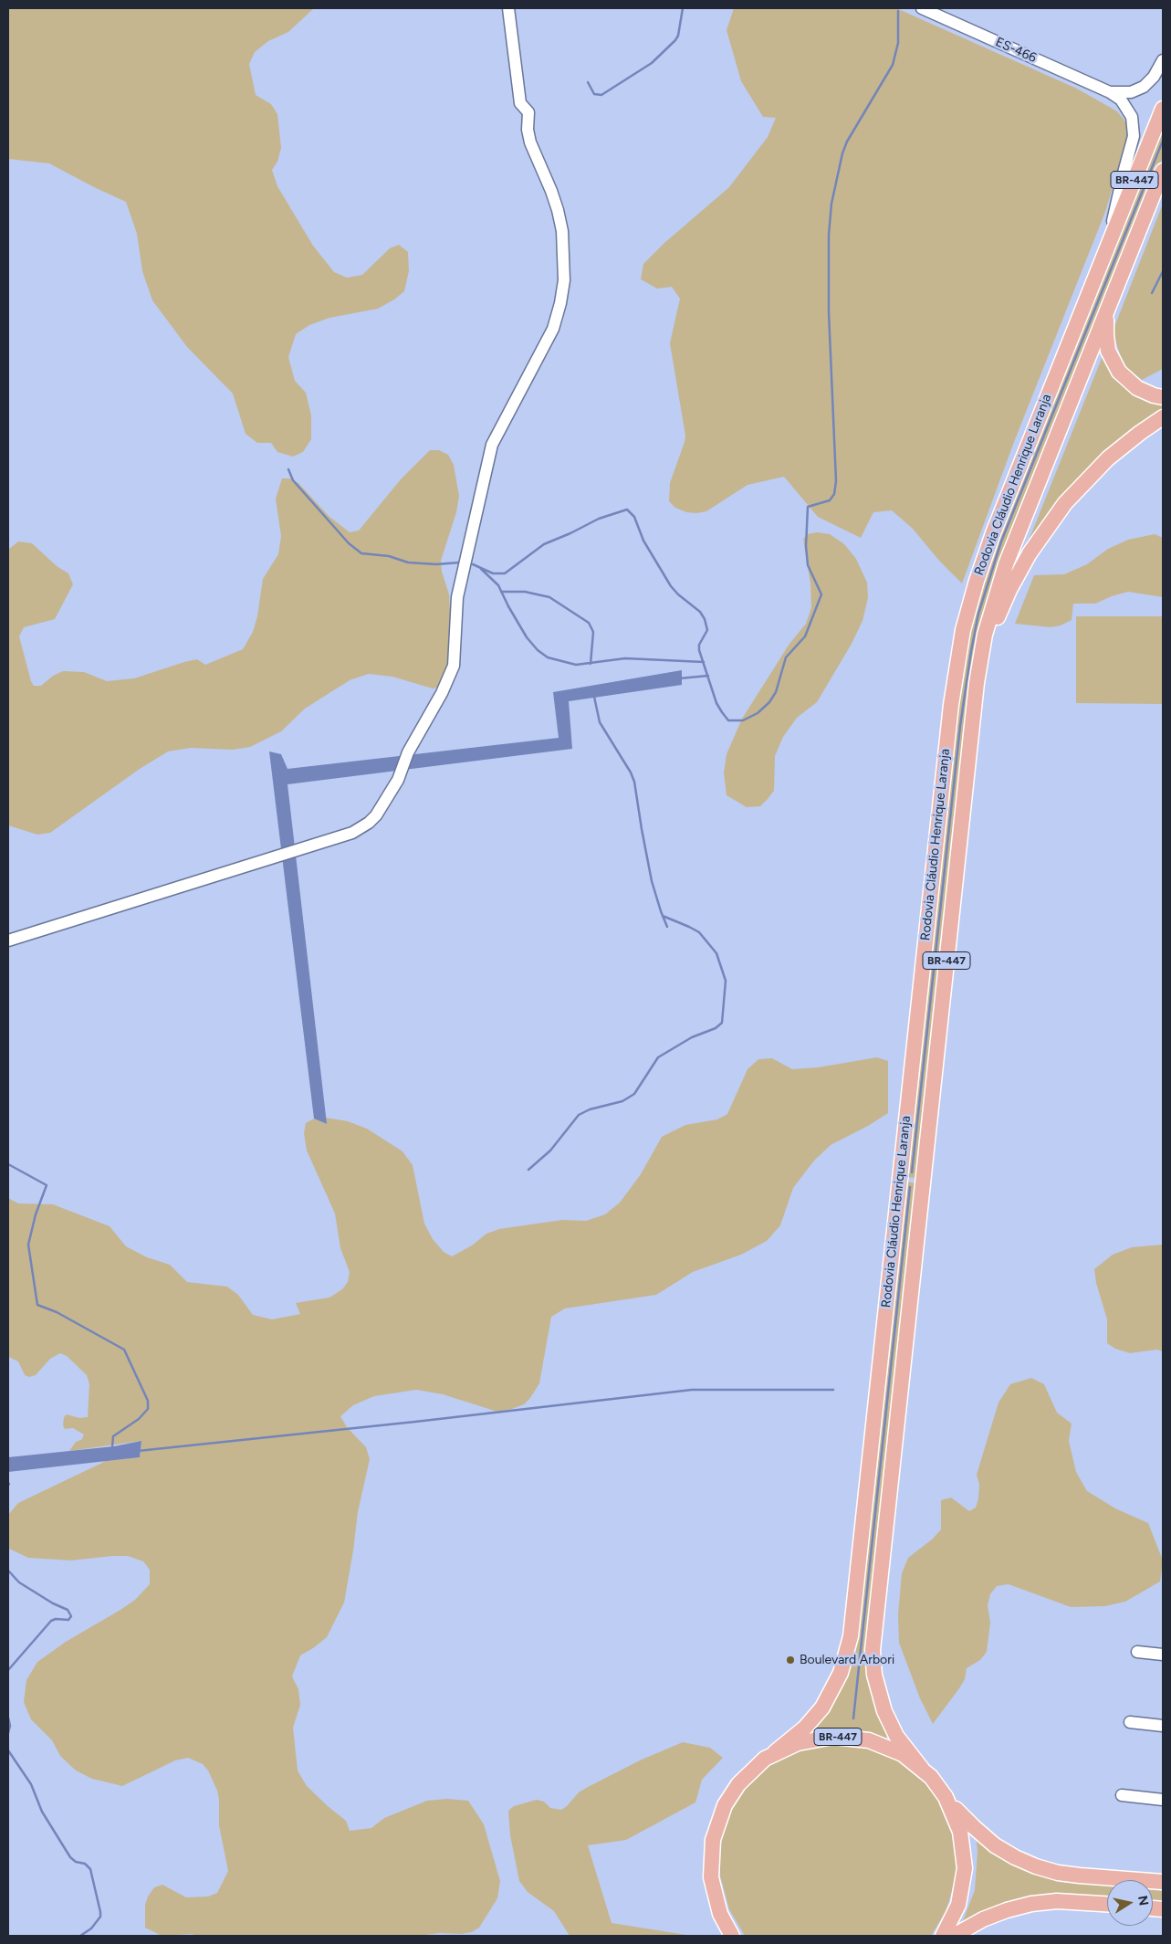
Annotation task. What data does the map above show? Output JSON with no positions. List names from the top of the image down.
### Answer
{
  "streets": {
    "main road": ["BR-447", "Rodovia Cláudio Henrique Laranja"],
    "street": ["ES-466"]
  },
  "crossings": [
    ["ES-466", "Rodovia Cláudio Henrique Laranja"],
    ["BR-447", "Rodovia Cláudio Henrique Laranja"]
  ],
  "places": ["Boulevard Arbori"],
  "north": "right"
}
